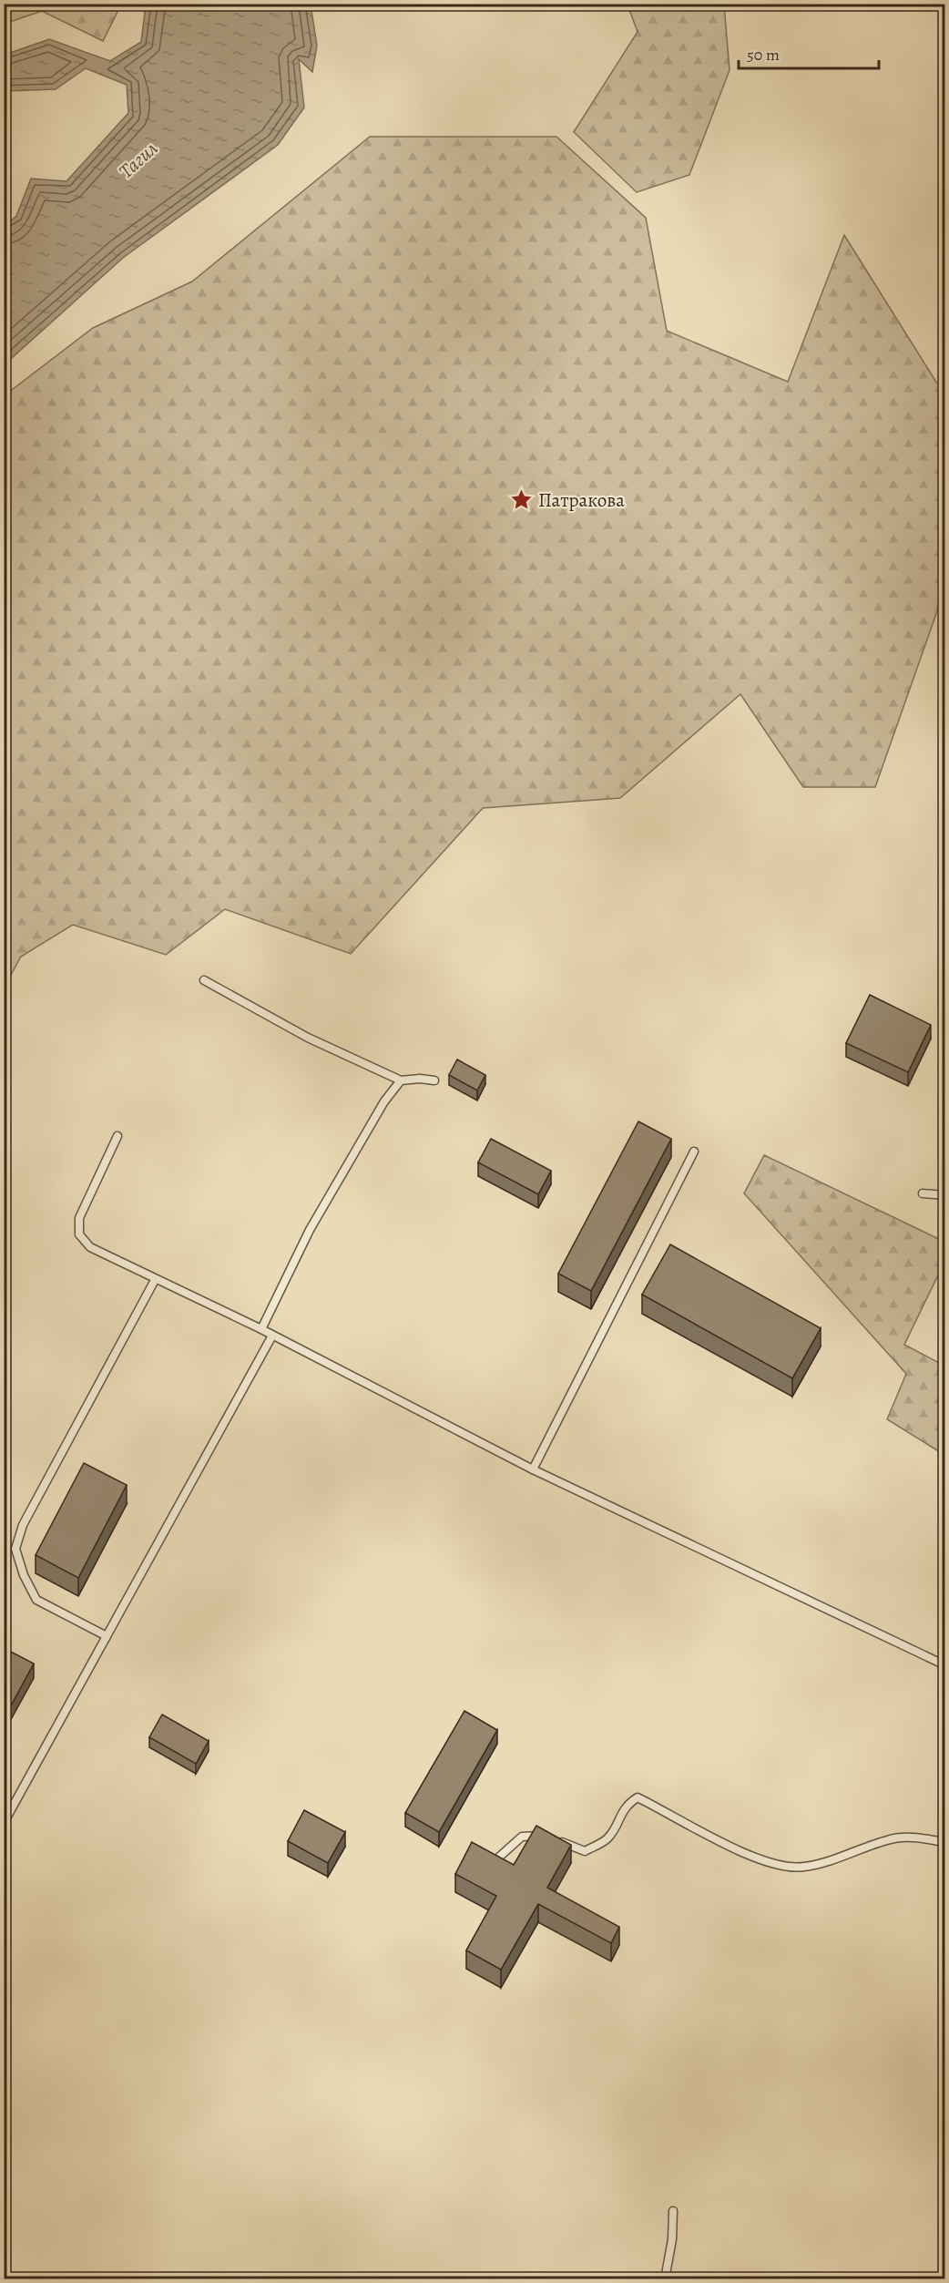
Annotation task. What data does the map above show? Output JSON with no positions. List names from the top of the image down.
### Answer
{
  "water": ["Тагил"],
  "places": {
    "place": ["Патракова"]
  },
  "scale_bar": "50 m"
}
